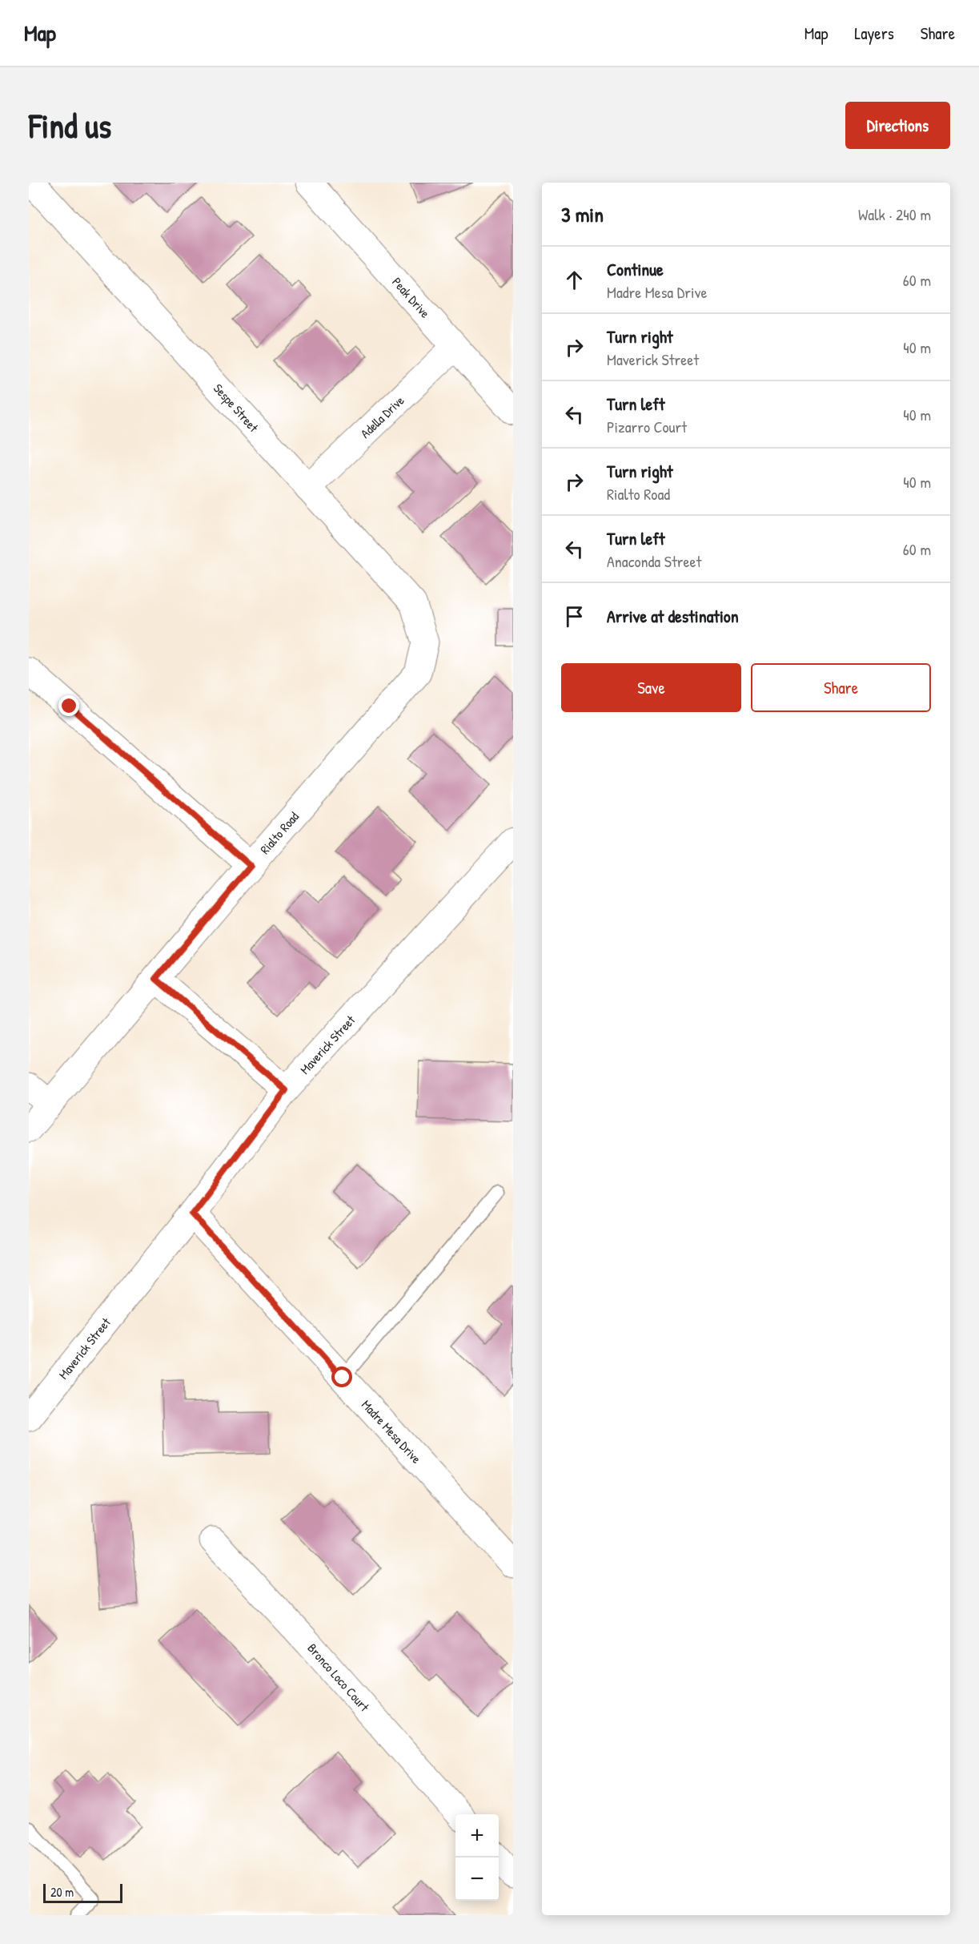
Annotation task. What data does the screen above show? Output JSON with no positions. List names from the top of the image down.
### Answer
{
  "streets": {
    "street": [
      "Peak Drive",
      "Sespe Street",
      "Adella Drive",
      "Rialto Road",
      "Maverick Street",
      "Madre Mesa Drive",
      "Bronco Loco Court"
    ]
  },
  "crossings": [
    ["Peak Drive", "Adella Drive"],
    ["Sespe Street", "Adella Drive"],
    ["Sespe Street", "Rialto Road"],
    ["Maverick Street", "Madre Mesa Drive"]
  ],
  "scale_bar": "20 m",
  "page": {
    "header": "Map",
    "nav": ["Map", "Layers", "Share"],
    "buttons": [
      "Directions",
      ["Save", "Share"]
    ],
    "title": "Find us",
    "heading": ["3 min", "Walk · 240 m"],
    "list": [
      ["Continue", "Madre Mesa Drive", "60 m"],
      ["Turn right", "Maverick Street", "40 m"],
      ["Turn left", "Pizarro Court", "40 m"],
      ["Turn right", "Rialto Road", "40 m"],
      ["Turn left", "Anaconda Street", "60 m"],
      "Arrive at destination"
    ],
    "map_buttons": ["+", "−"],
    "scale": "20 m"
  }
}
